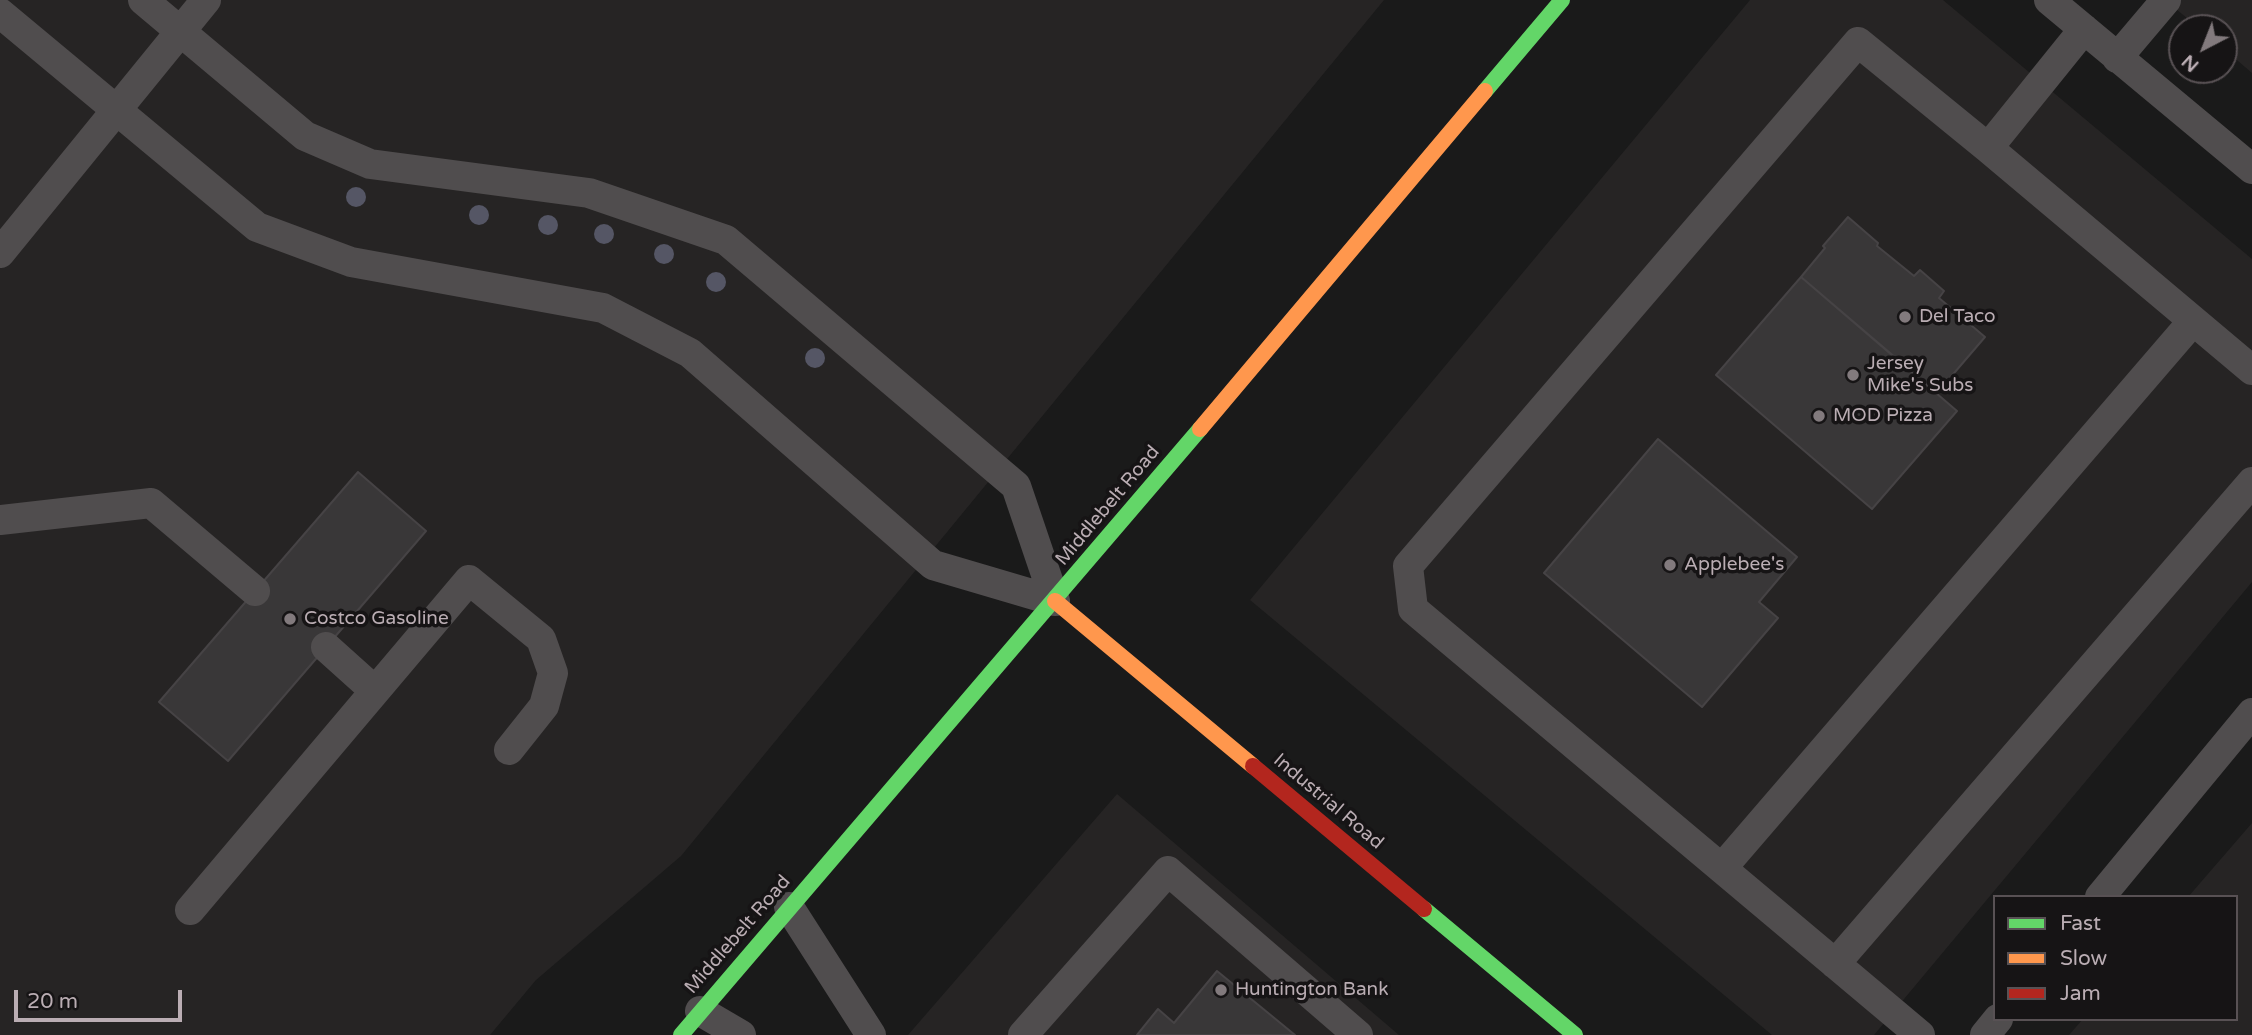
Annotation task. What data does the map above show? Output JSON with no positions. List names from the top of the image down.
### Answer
{
  "streets": {
    "main road": ["Middlebelt Road", "Industrial Road"]
  },
  "crossings": [
    ["Middlebelt Road", "Industrial Road"]
  ],
  "places": [
    "Del Taco",
    "Jersey Mike's Subs",
    "MOD Pizza",
    "Applebee's",
    "Costco Gasoline",
    "Huntington Bank"
  ],
  "legend": ["Fast", "Slow", "Jam"],
  "scale_bar": "20 m",
  "north": "bottom left"
}
